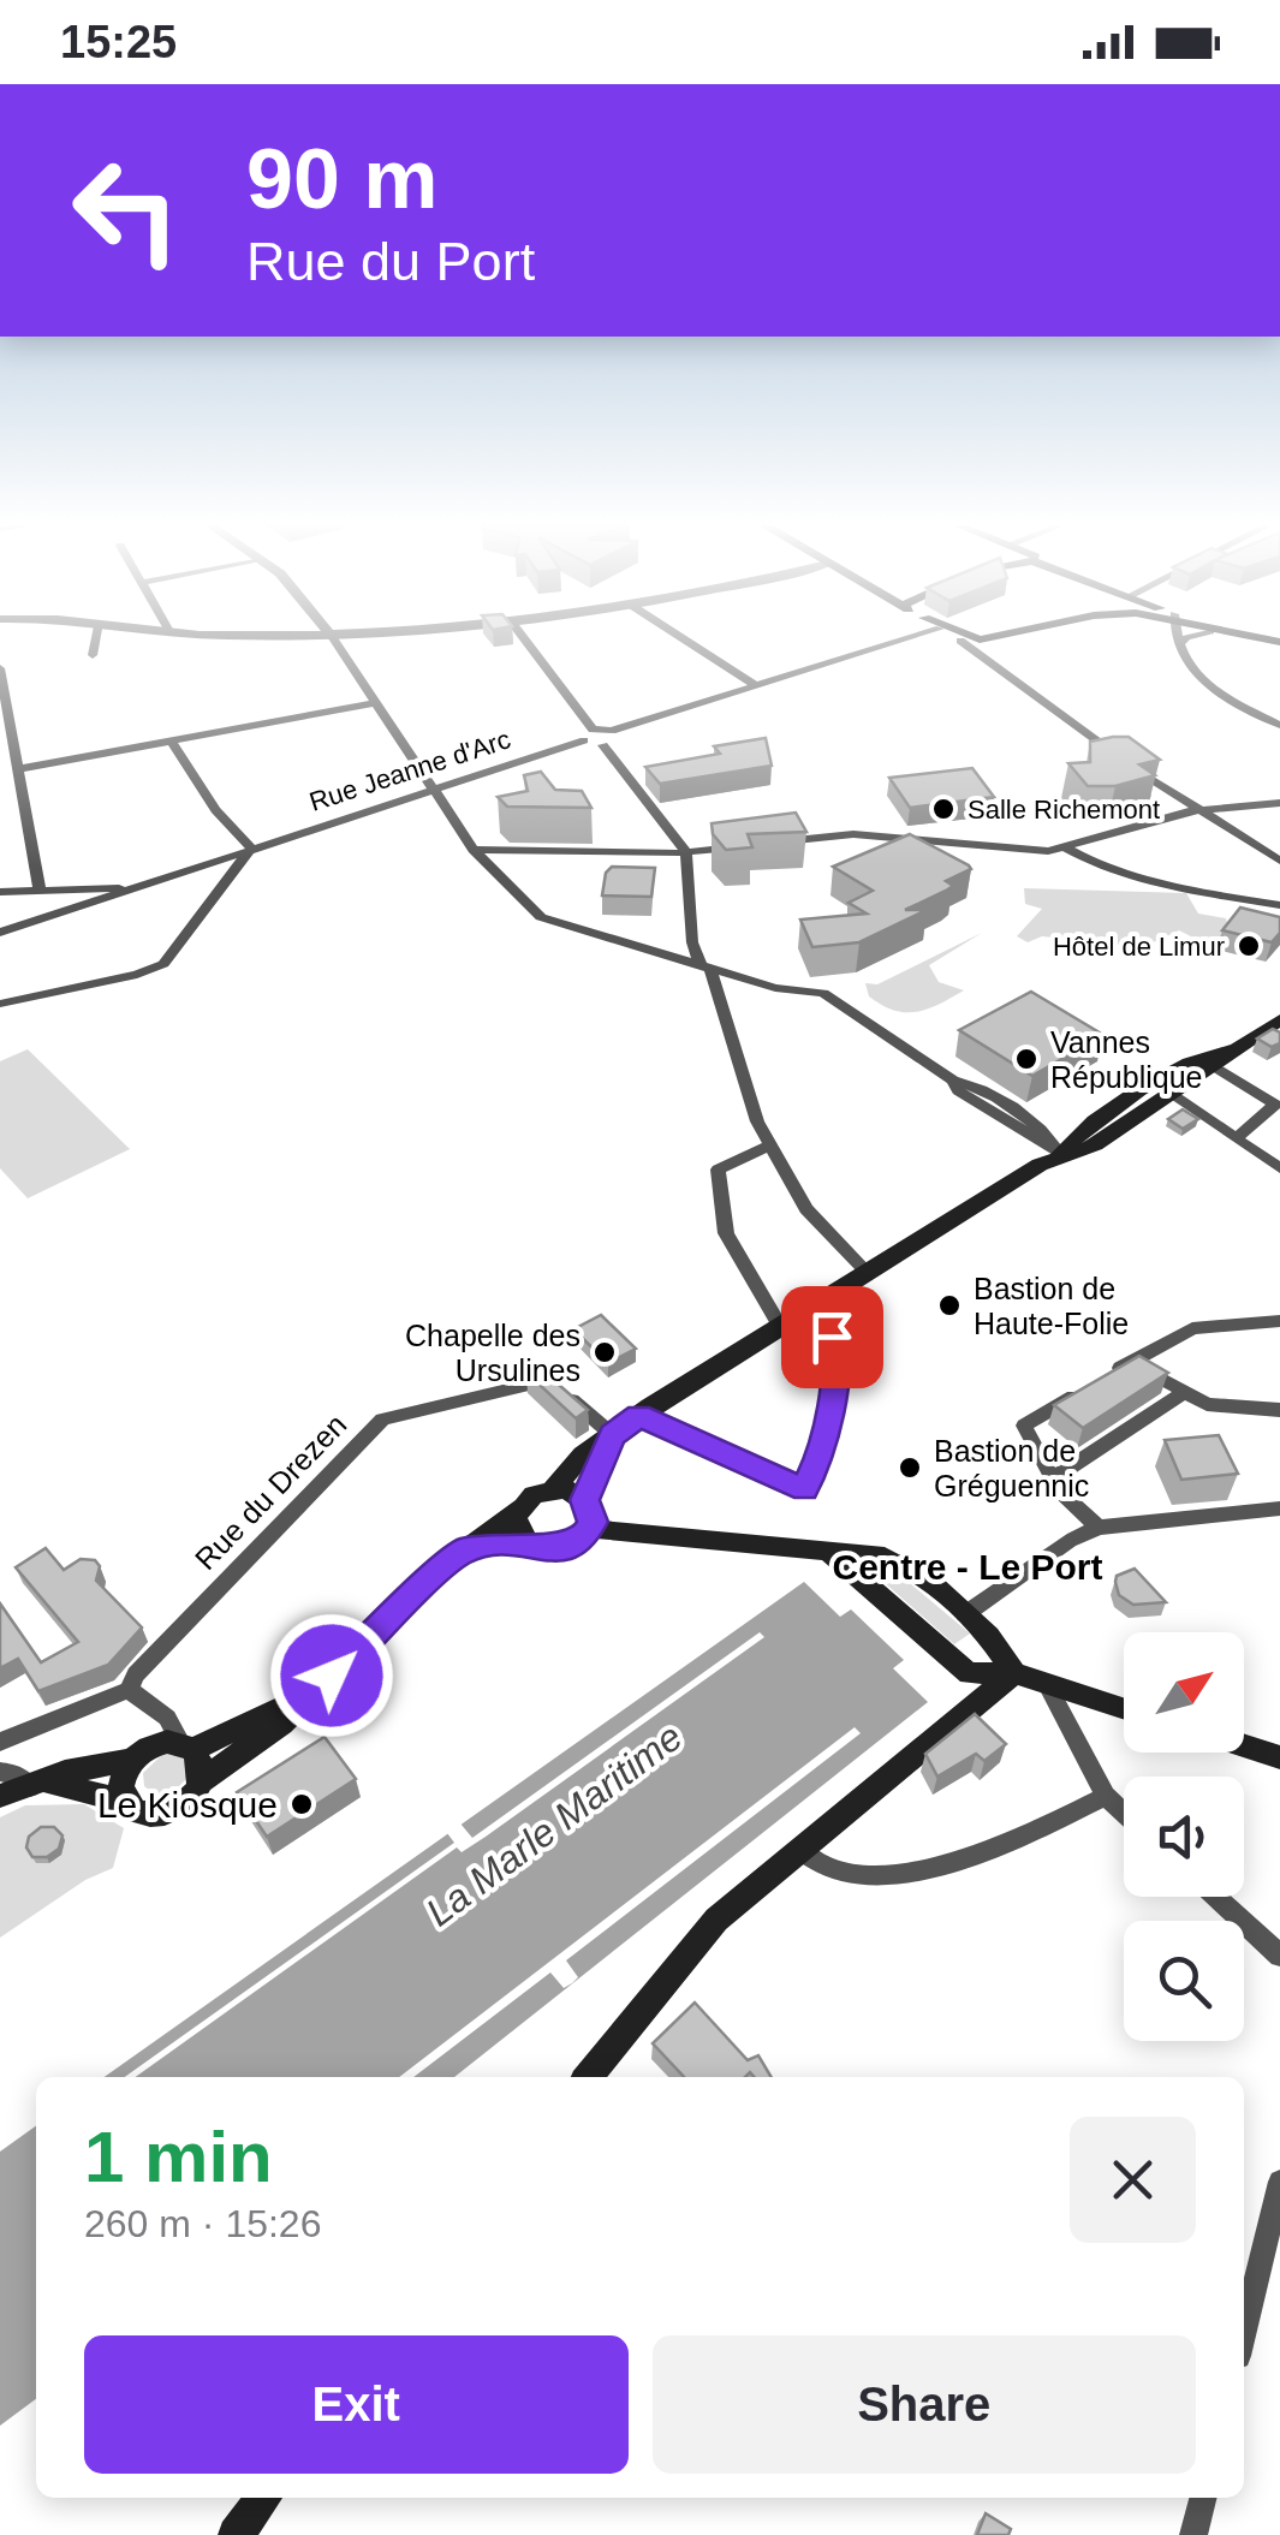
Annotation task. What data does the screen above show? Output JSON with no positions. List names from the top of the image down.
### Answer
{
  "streets": {
    "street": ["Rue Jeanne d'Arc", "Rue du Drezen"]
  },
  "districts": ["Centre - Le Port"],
  "water": ["La Marle Maritime"],
  "places": [
    "Salle Richemont",
    "Hôtel de Limur",
    "Vannes République",
    "Bastion de Haute-Folie",
    "Chapelle des Ursulines",
    "Bastion de Gréguennic",
    "Le Kiosque"
  ],
  "north": "top right",
  "page": {
    "status": "15:25",
    "turn": ["90 m", "Rue du Port"],
    "heading": ["1 min", "260 m · 15:26"],
    "buttons": ["Exit", "Share"]
  }
}
